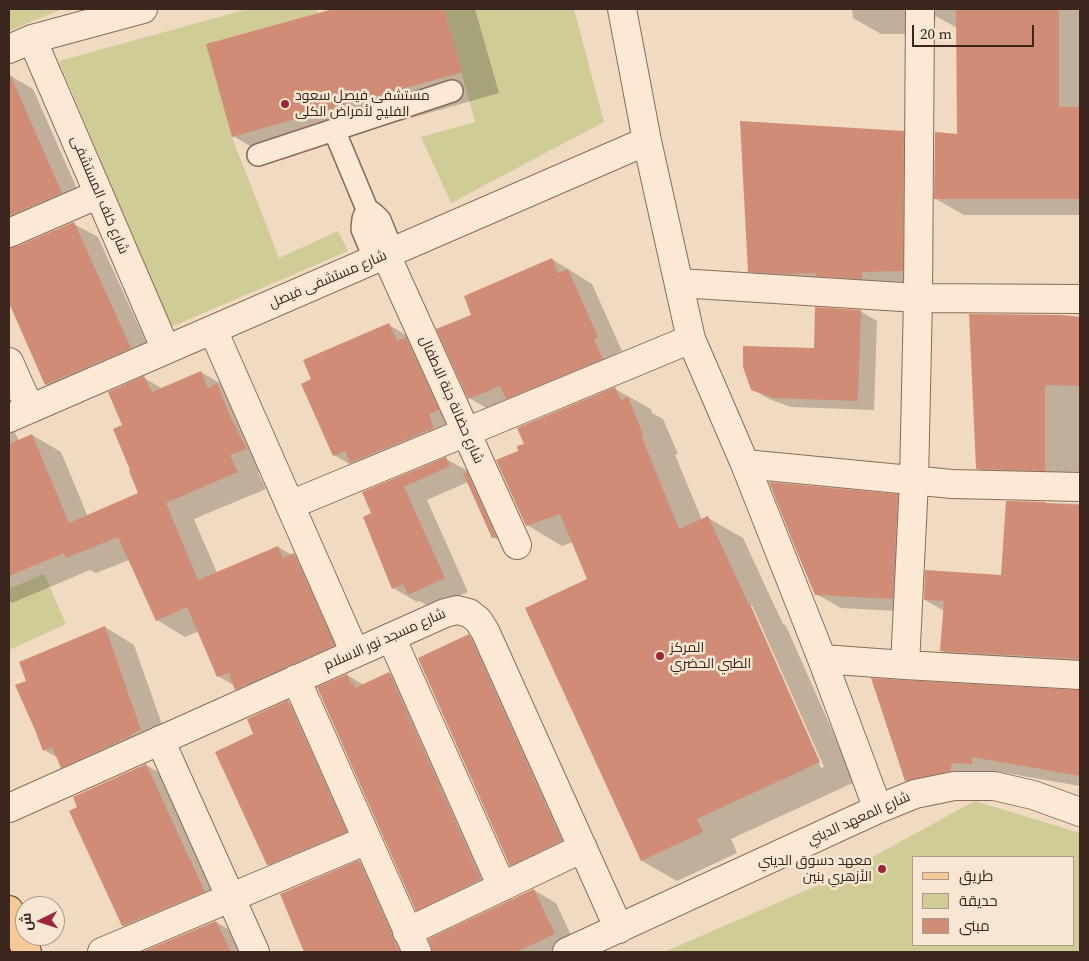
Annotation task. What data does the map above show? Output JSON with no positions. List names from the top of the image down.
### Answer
{
  "streets": {
    "street": [
      "شارع خلف المستشفى",
      "شارع مستشفى فيصل",
      "شارع حضانة جنة الاطفال",
      "شارع مسجد نور الاسلام",
      "شارع المعهد الديني"
    ]
  },
  "crossings": [
    ["شارع خلف المستشفى", "شارع مستشفى فيصل"],
    ["شارع مستشفى فيصل", "شارع حضانة جنة الاطفال"],
    ["شارع مسجد نور الاسلام", "شارع المعهد الديني"]
  ],
  "places": ["مستشفى فيصل سعود الفليج لأمراض الكلى", "المركز الطبي الحضري", "معهد دسوق الديني الأزهري بنين"],
  "legend": ["طريق", "حديقة", "مبنى"],
  "scale_bar": "20 m",
  "north": "left"
}
